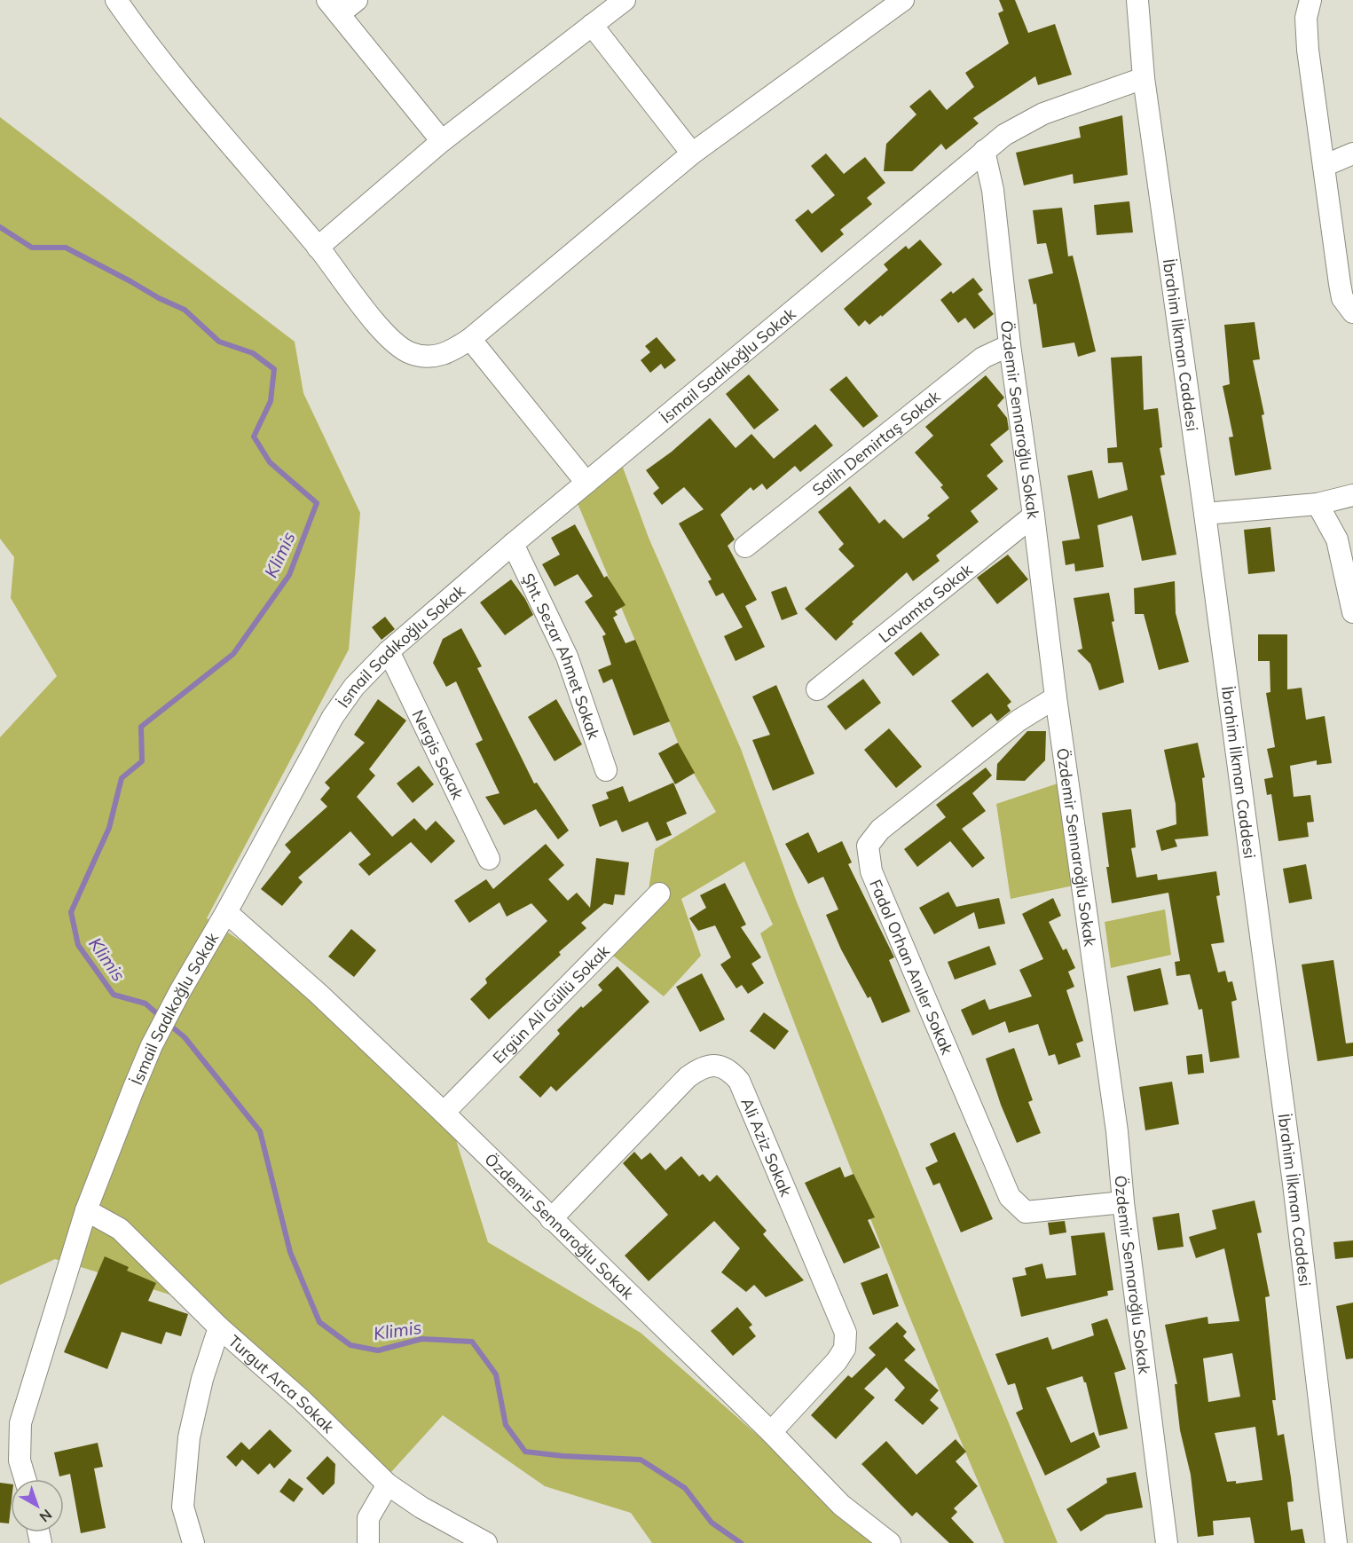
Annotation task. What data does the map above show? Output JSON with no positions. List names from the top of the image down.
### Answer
{
  "streets": {
    "street": [
      "İbrahim İlkman Caddesi",
      "İsmail Sadıkoğlu Sokak",
      "Özdemir Sennaroğlu Sokak",
      "Salih Demirtaş Sokak",
      "Lavamta Sokak",
      "Şht. Sezar Ahmet Sokak",
      "Nergis Sokak",
      "Fadol Orhan Anıler Sokak",
      "Ergün Ali Güllü Sokak",
      "Ali Aziz Sokak",
      "Turgut Arca Sokak"
    ]
  },
  "crossings": [
    ["İbrahim İlkman Caddesi", "İsmail Sadıkoğlu Sokak"],
    ["İsmail Sadıkoğlu Sokak", "Özdemir Sennaroğlu Sokak"],
    ["İsmail Sadıkoğlu Sokak", "Şht. Sezar Ahmet Sokak"],
    ["İsmail Sadıkoğlu Sokak", "Nergis Sokak"],
    ["İsmail Sadıkoğlu Sokak", "Turgut Arca Sokak"],
    ["Özdemir Sennaroğlu Sokak", "Salih Demirtaş Sokak"],
    ["Özdemir Sennaroğlu Sokak", "Lavamta Sokak"],
    ["Özdemir Sennaroğlu Sokak", "Fadol Orhan Anıler Sokak"],
    ["Özdemir Sennaroğlu Sokak", "Ergün Ali Güllü Sokak"],
    ["Özdemir Sennaroğlu Sokak", "Ali Aziz Sokak"]
  ],
  "water": ["Klimis"],
  "north": "bottom right"
}
